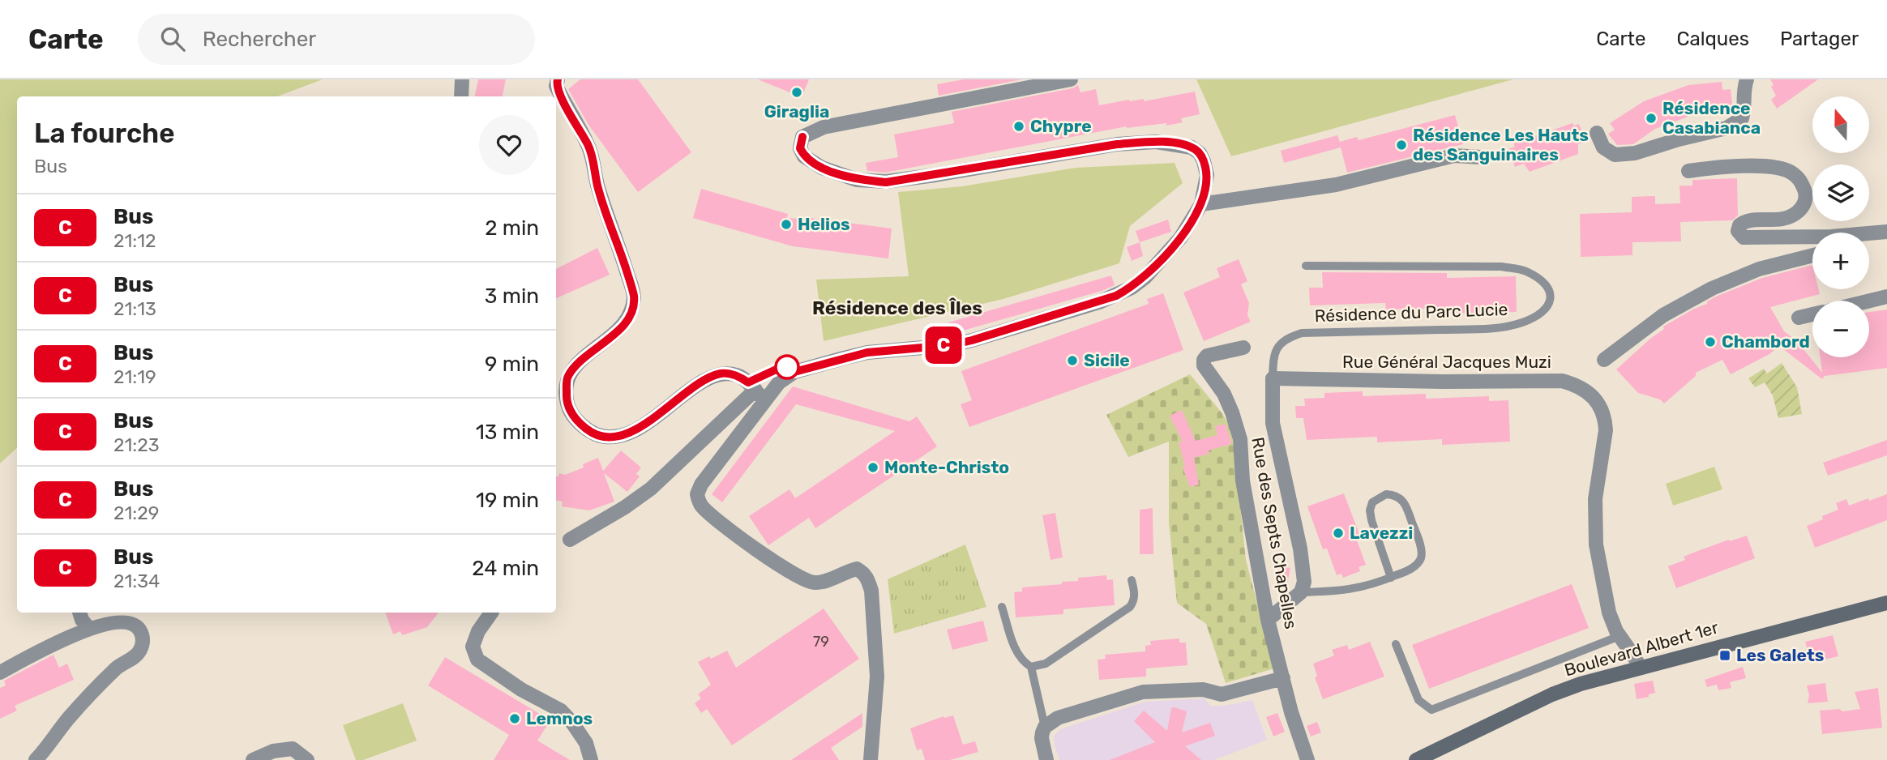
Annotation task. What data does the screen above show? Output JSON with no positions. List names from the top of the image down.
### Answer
{
  "streets": {
    "main road": ["Boulevard Albert 1er"],
    "street": ["Rue Général Jacques Muzi", "Rue des Septs Chapelles"],
    "lane": ["Résidence du Parc Lucie"]
  },
  "crossings": [
    ["Résidence du Parc Lucie", "Rue Général Jacques Muzi"],
    ["Rue Général Jacques Muzi", "Boulevard Albert 1er"]
  ],
  "districts": ["Résidence des Îles"],
  "places": {
    "other": [
      "Giraglia",
      "Résidence Casabianca",
      "Chypre",
      "Résidence Les Hauts des Sanguinaires",
      "Helios",
      "Chambord",
      "Sicile",
      "Monte-Christo",
      "Lavezzi",
      "Lemnos"
    ],
    "transit": ["Les Galets"]
  },
  "lines": ["bus line C"],
  "house_numbers": ["79"],
  "north": "top",
  "page": {
    "header": "Carte",
    "search": "Rechercher",
    "nav": ["Carte", "Calques", "Partager"],
    "on_map": "C",
    "map_buttons": ["+", "−"],
    "heading": ["La fourche", "Bus"],
    "list": [
      {
        "mark": "C",
        "name": "Bus",
        "note": "21:12",
        "value": "2 min"
      },
      {
        "mark": "C",
        "name": "Bus",
        "note": "21:13",
        "value": "3 min"
      },
      {
        "mark": "C",
        "name": "Bus",
        "note": "21:19",
        "value": "9 min"
      },
      {
        "mark": "C",
        "name": "Bus",
        "note": "21:23",
        "value": "13 min"
      },
      {
        "mark": "C",
        "name": "Bus",
        "note": "21:29",
        "value": "19 min"
      },
      {
        "mark": "C",
        "name": "Bus",
        "note": "21:34",
        "value": "24 min"
      }
    ]
  }
}
